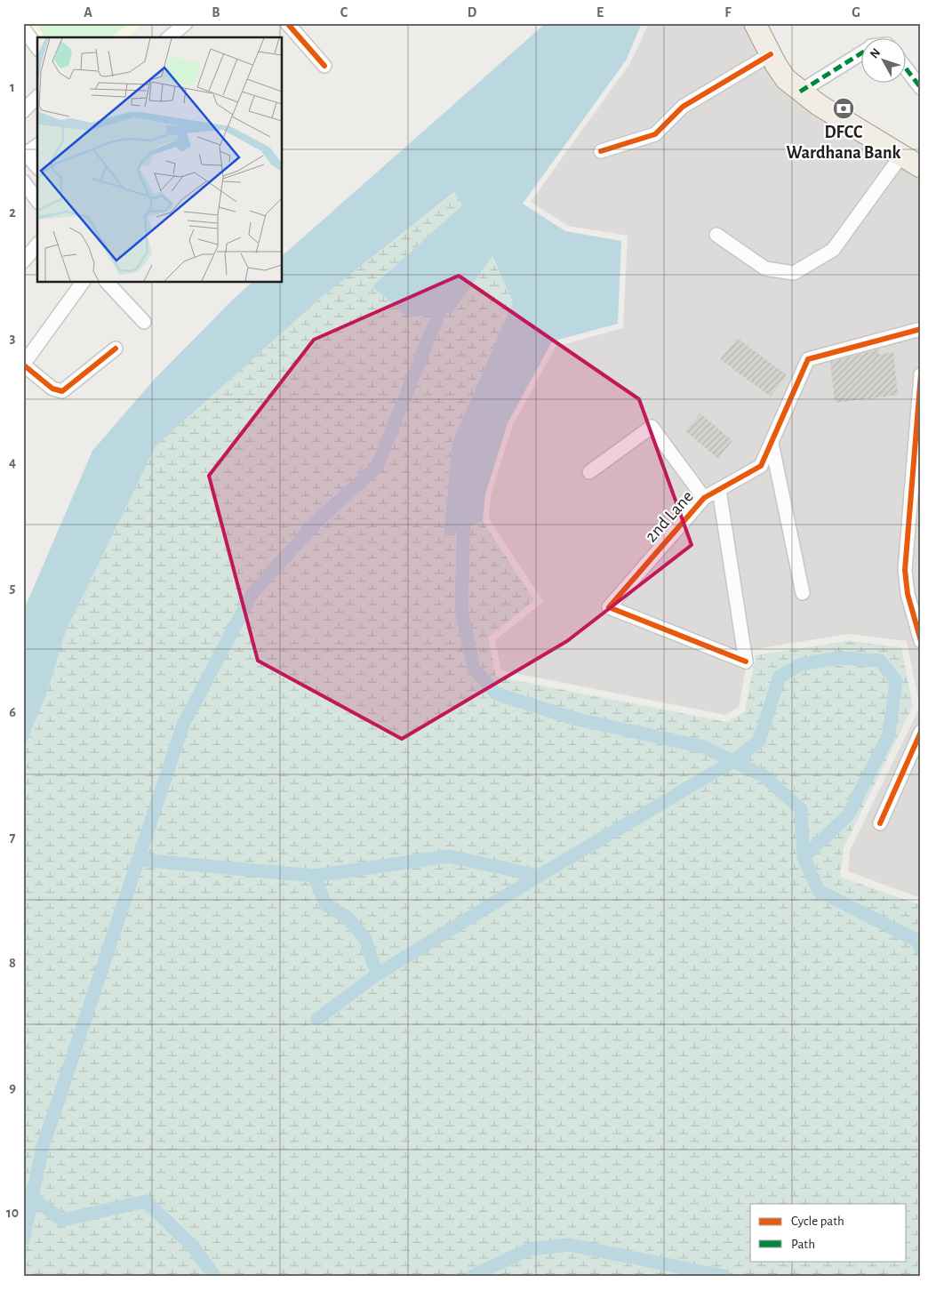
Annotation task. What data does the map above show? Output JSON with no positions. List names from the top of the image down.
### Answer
{
  "streets": {
    "street": ["2nd Lane"]
  },
  "places": {
    "bank": ["DFCC Wardhana Bank"]
  },
  "legend": ["Cycle path", "Path"],
  "north": "top left",
  "grid": {
    "columns": [
      "A",
      "B",
      "C",
      "D",
      "E",
      "F",
      "G"
    ],
    "rows": [
      "1",
      "2",
      "3",
      "4",
      "5",
      "6",
      "7",
      "8",
      "9",
      "10"
    ]
  }
}
